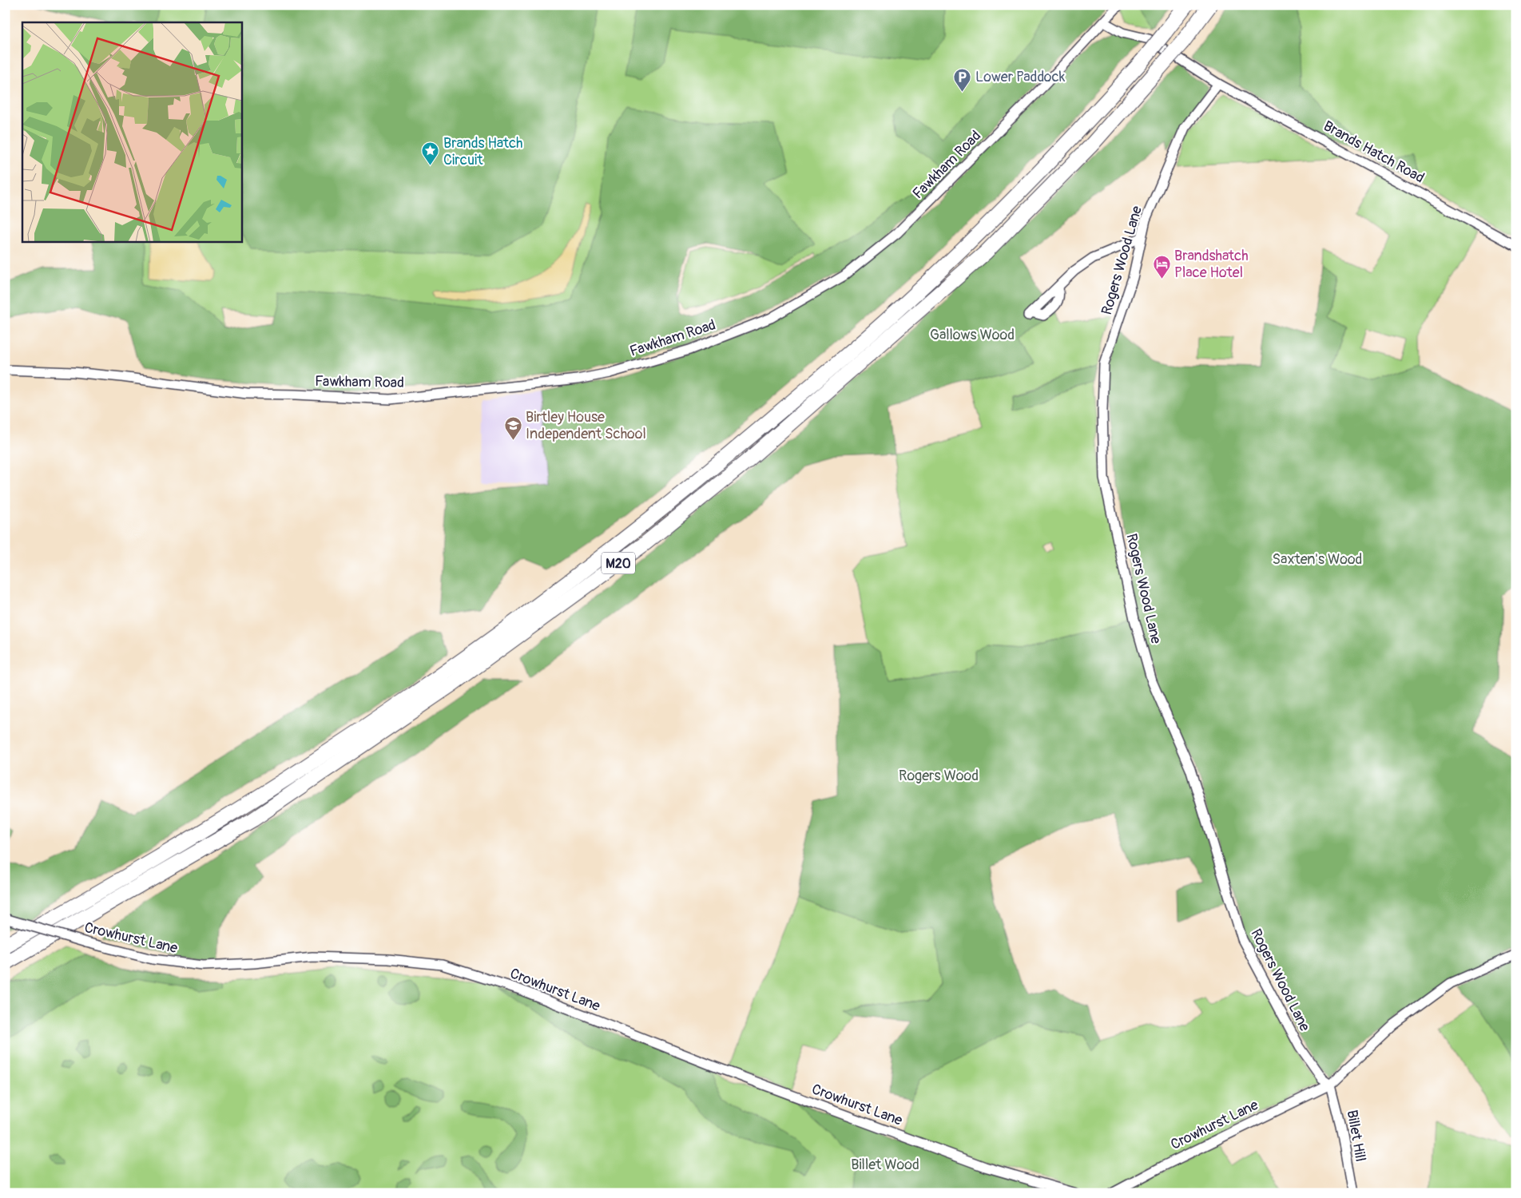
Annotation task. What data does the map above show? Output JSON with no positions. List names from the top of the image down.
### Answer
{
  "streets": {
    "highway": ["M20"],
    "street": [
      "Brands Hatch Road",
      "Fawkham Road",
      "Rogers Wood Lane",
      "Crowhurst Lane",
      "Billet Hill"
    ]
  },
  "crossings": [
    ["Brands Hatch Road", "Rogers Wood Lane"],
    ["Rogers Wood Lane", "Crowhurst Lane"],
    ["Rogers Wood Lane", "Billet Hill"],
    ["Crowhurst Lane", "Billet Hill"]
  ],
  "parks": [
    "Gallows Wood",
    "Saxten's Wood",
    "Rogers Wood",
    "Billet Wood"
  ],
  "places": {
    "parking": ["Lower Paddock"],
    "place": ["Brands Hatch Circuit"],
    "hotel": ["Brandshatch Place Hotel"],
    "school or university": ["Birtley House Independent School"]
  }
}
